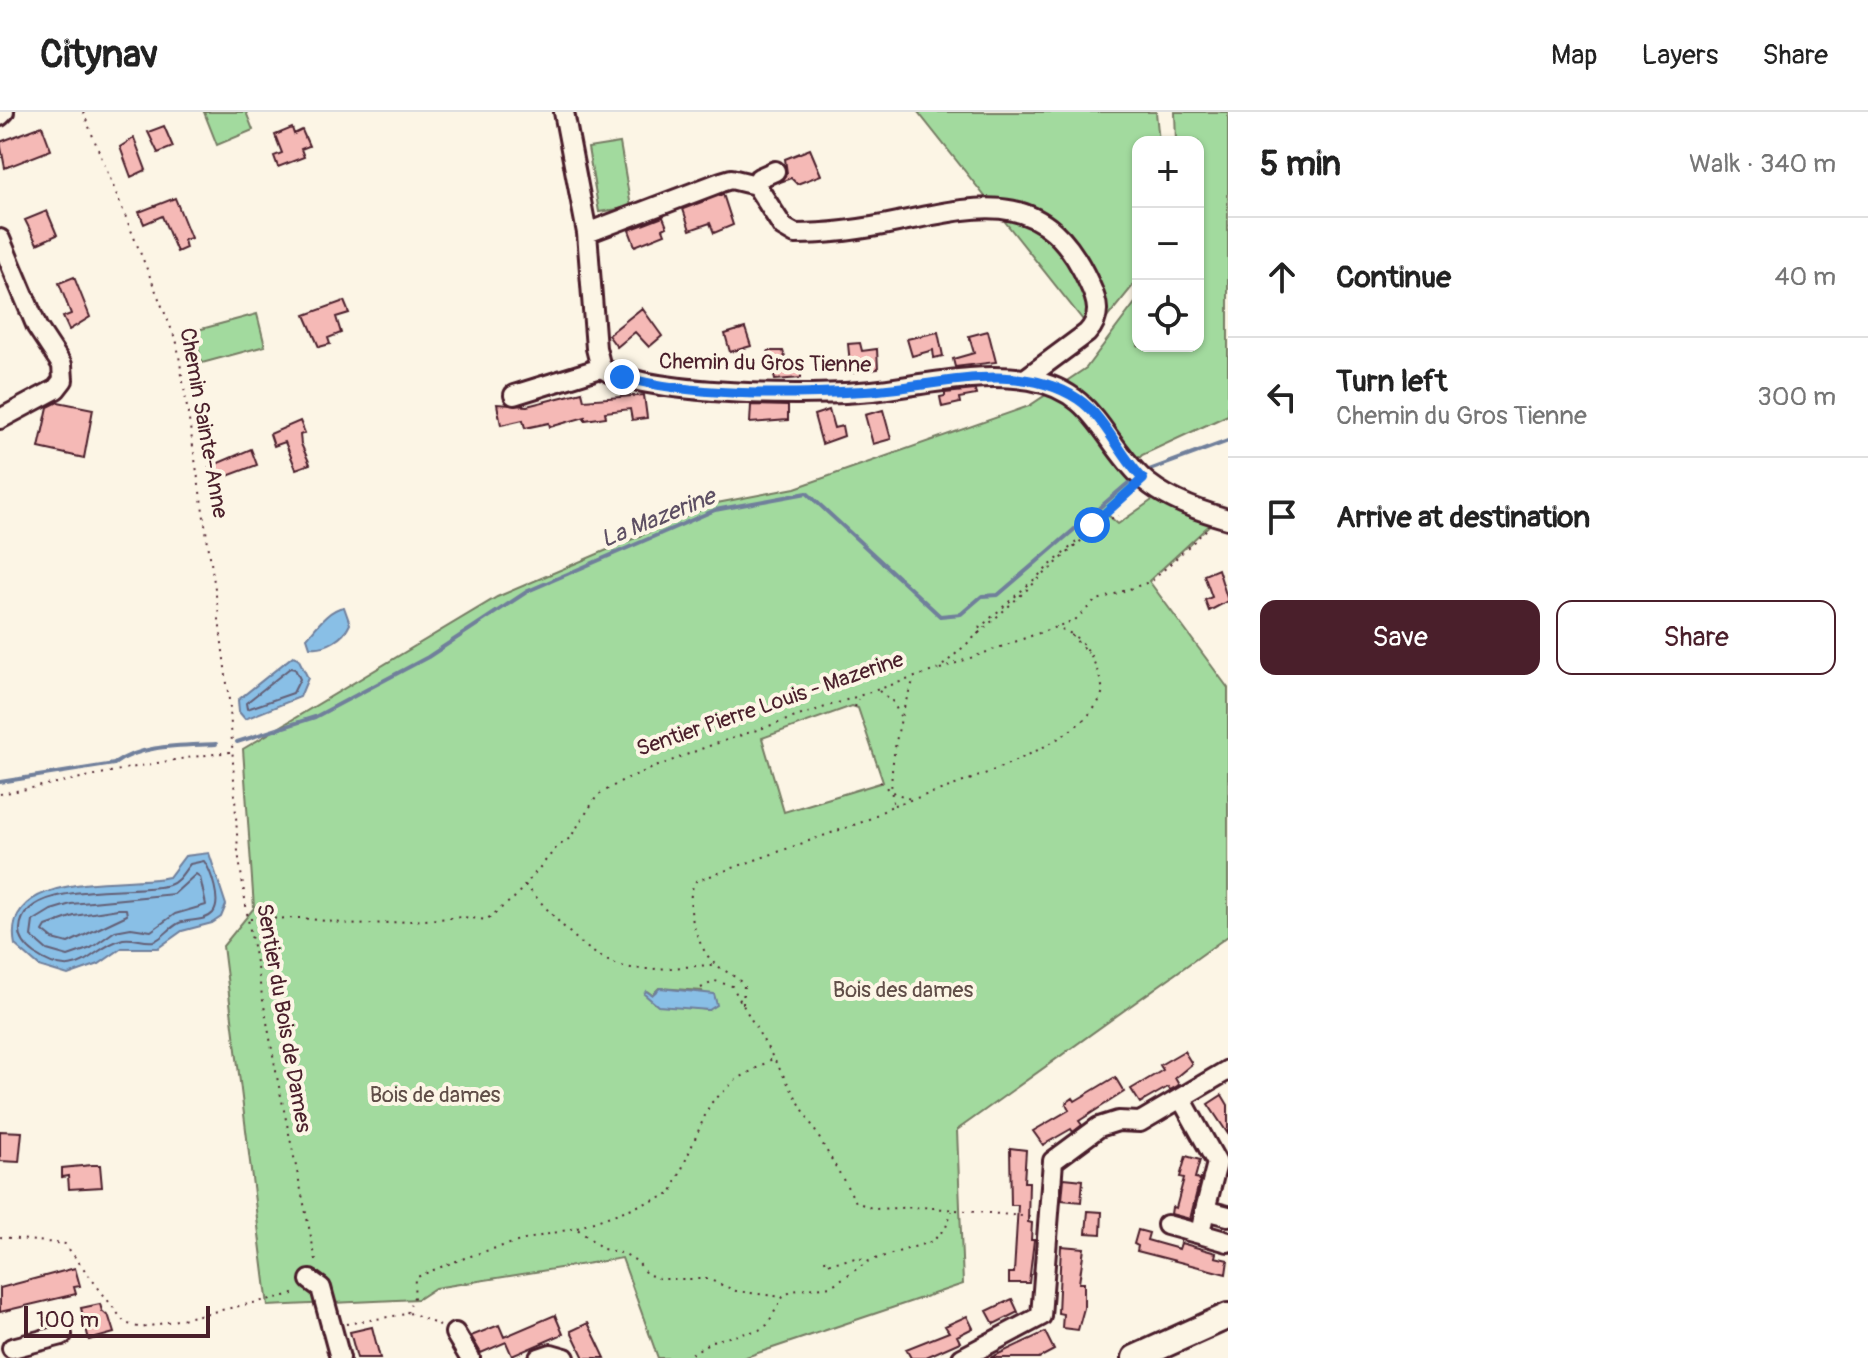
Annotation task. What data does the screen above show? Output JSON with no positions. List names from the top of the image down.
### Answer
{
  "streets": {
    "street": ["Chemin du Gros Tienne"],
    "path": ["Chemin Sainte-Anne", "Sentier Pierre Louis - Mazerine", "Sentier du Bois de Dames"]
  },
  "crossings": [
    ["Chemin Sainte-Anne", "Sentier du Bois de Dames"],
    ["Sentier Pierre Louis - Mazerine", "Sentier du Bois de Dames"]
  ],
  "water": ["La Mazerine"],
  "parks": ["Bois des dames", "Bois de dames"],
  "scale_bar": "100 m",
  "page": {
    "header": "Citynav",
    "nav": ["Map", "Layers", "Share"],
    "heading": ["5 min", "Walk · 340 m"],
    "map_buttons": ["+", "−"],
    "list": [
      ["Continue", "40 m"],
      ["Turn left", "Chemin du Gros Tienne", "300 m"],
      "Arrive at destination"
    ],
    "buttons": ["Save", "Share"],
    "scale": "100 m"
  }
}
